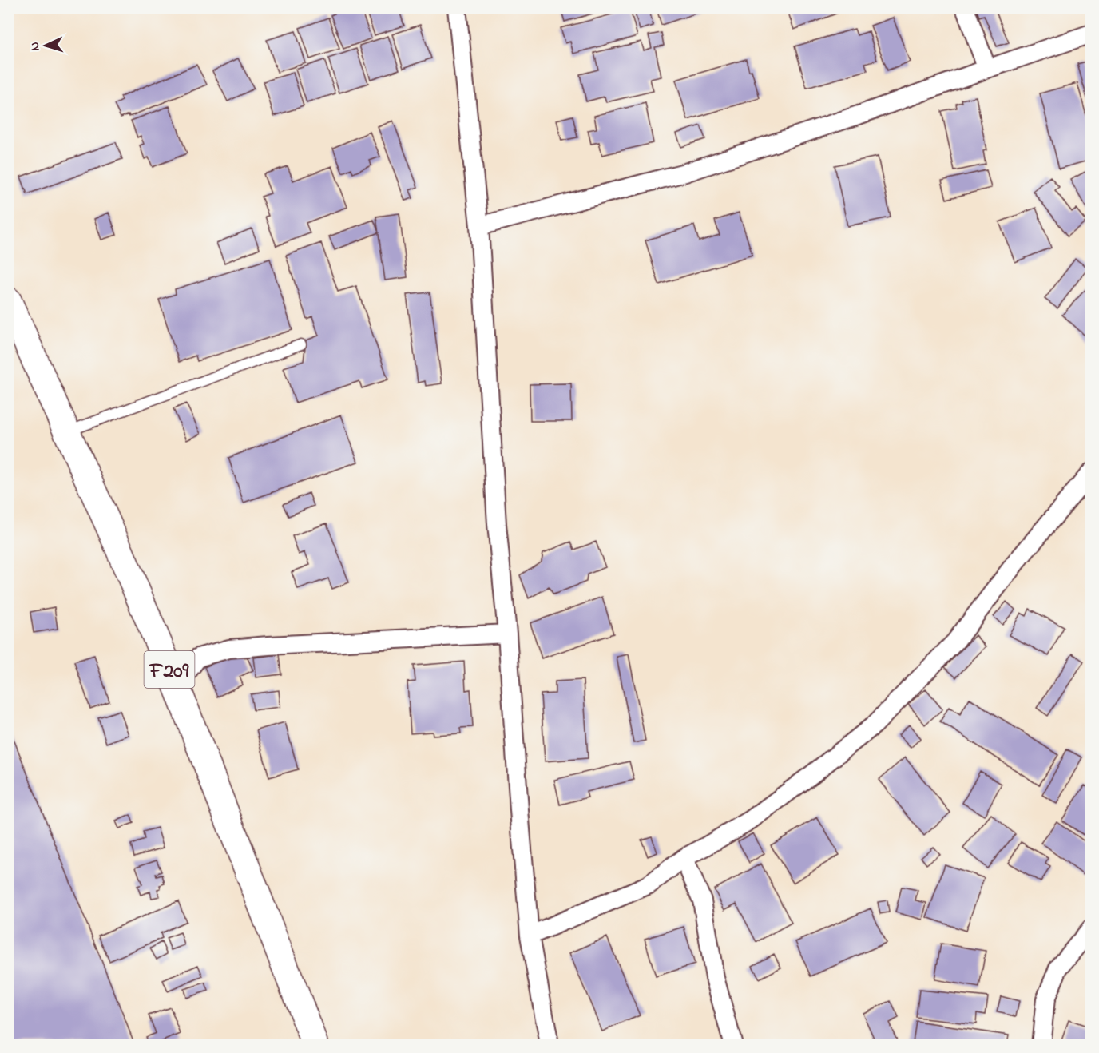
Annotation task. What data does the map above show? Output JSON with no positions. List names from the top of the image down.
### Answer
{
  "streets": {
    "main road": ["F209"]
  },
  "north": "left"
}
